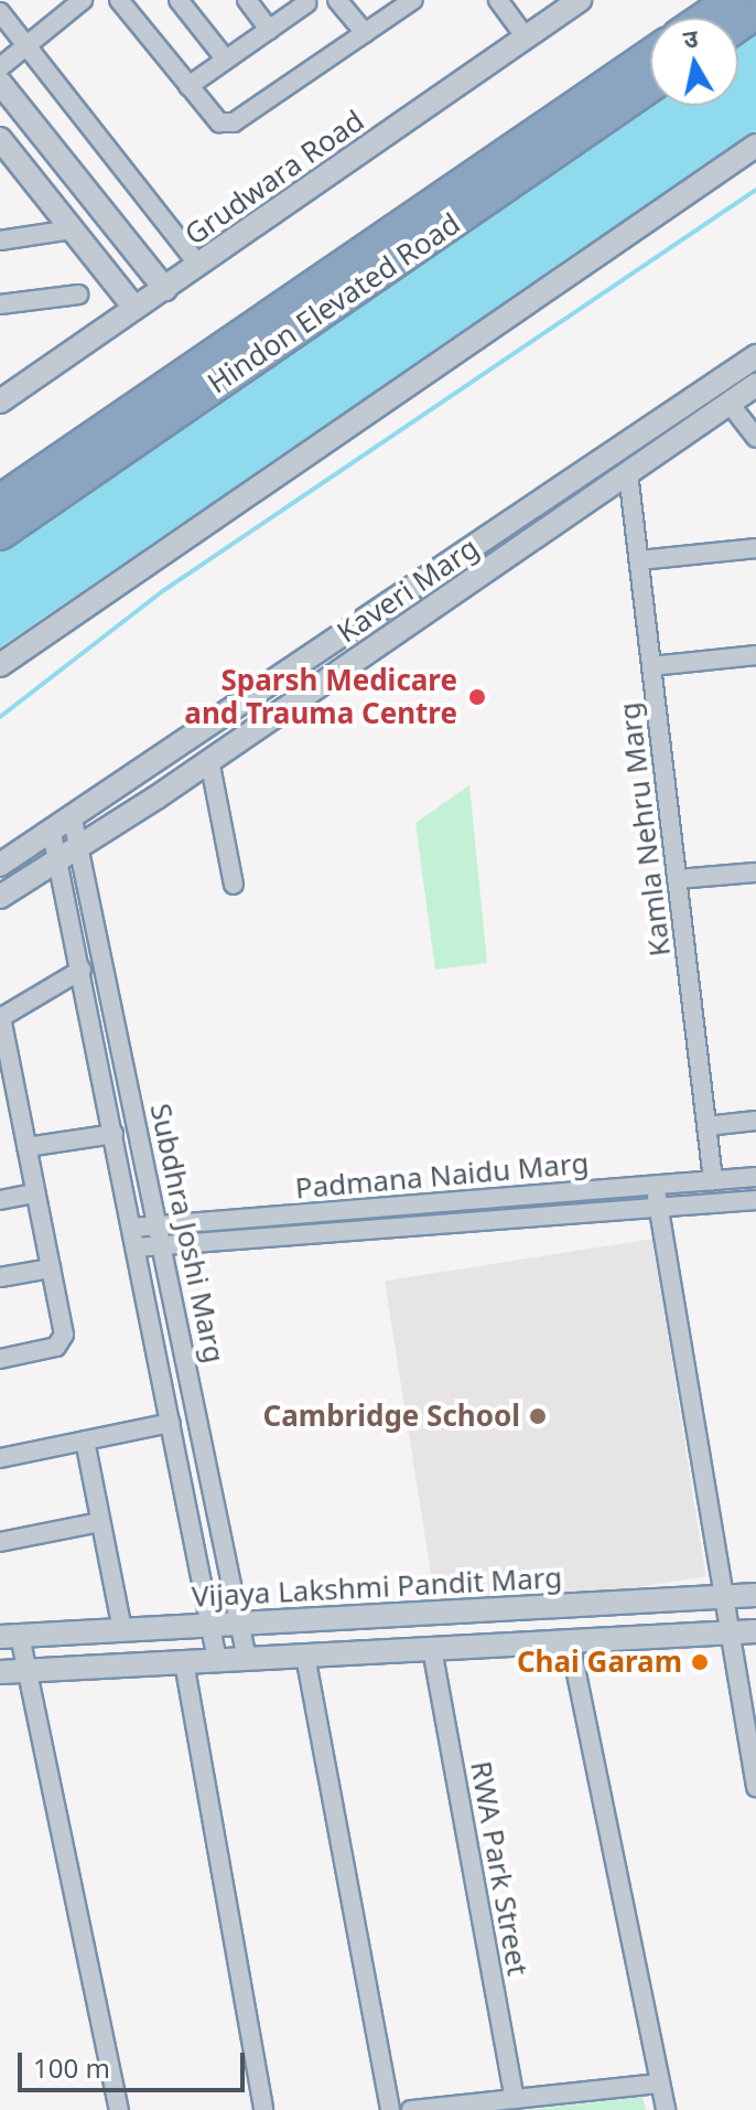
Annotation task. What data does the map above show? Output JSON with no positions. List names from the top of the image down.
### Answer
{
  "streets": {
    "highway": ["Hindon Elevated Road"],
    "street": [
      "Grudwara Road",
      "Kaveri Marg",
      "Kamla Nehru Marg",
      "Padmana Naidu Marg",
      "Subdhra Joshi Marg",
      "Vijaya Lakshmi Pandit Marg",
      "RWA Park Street"
    ]
  },
  "crossings": [
    ["Kaveri Marg", "Kamla Nehru Marg"],
    ["Kaveri Marg", "Subdhra Joshi Marg"],
    ["Kamla Nehru Marg", "Padmana Naidu Marg"],
    ["Padmana Naidu Marg", "Subdhra Joshi Marg"],
    ["Subdhra Joshi Marg", "Vijaya Lakshmi Pandit Marg"]
  ],
  "places": ["Sparsh Medicare and Trauma Centre", "Cambridge School", "Chai Garam"],
  "scale_bar": "100 m",
  "north": "top"
}
